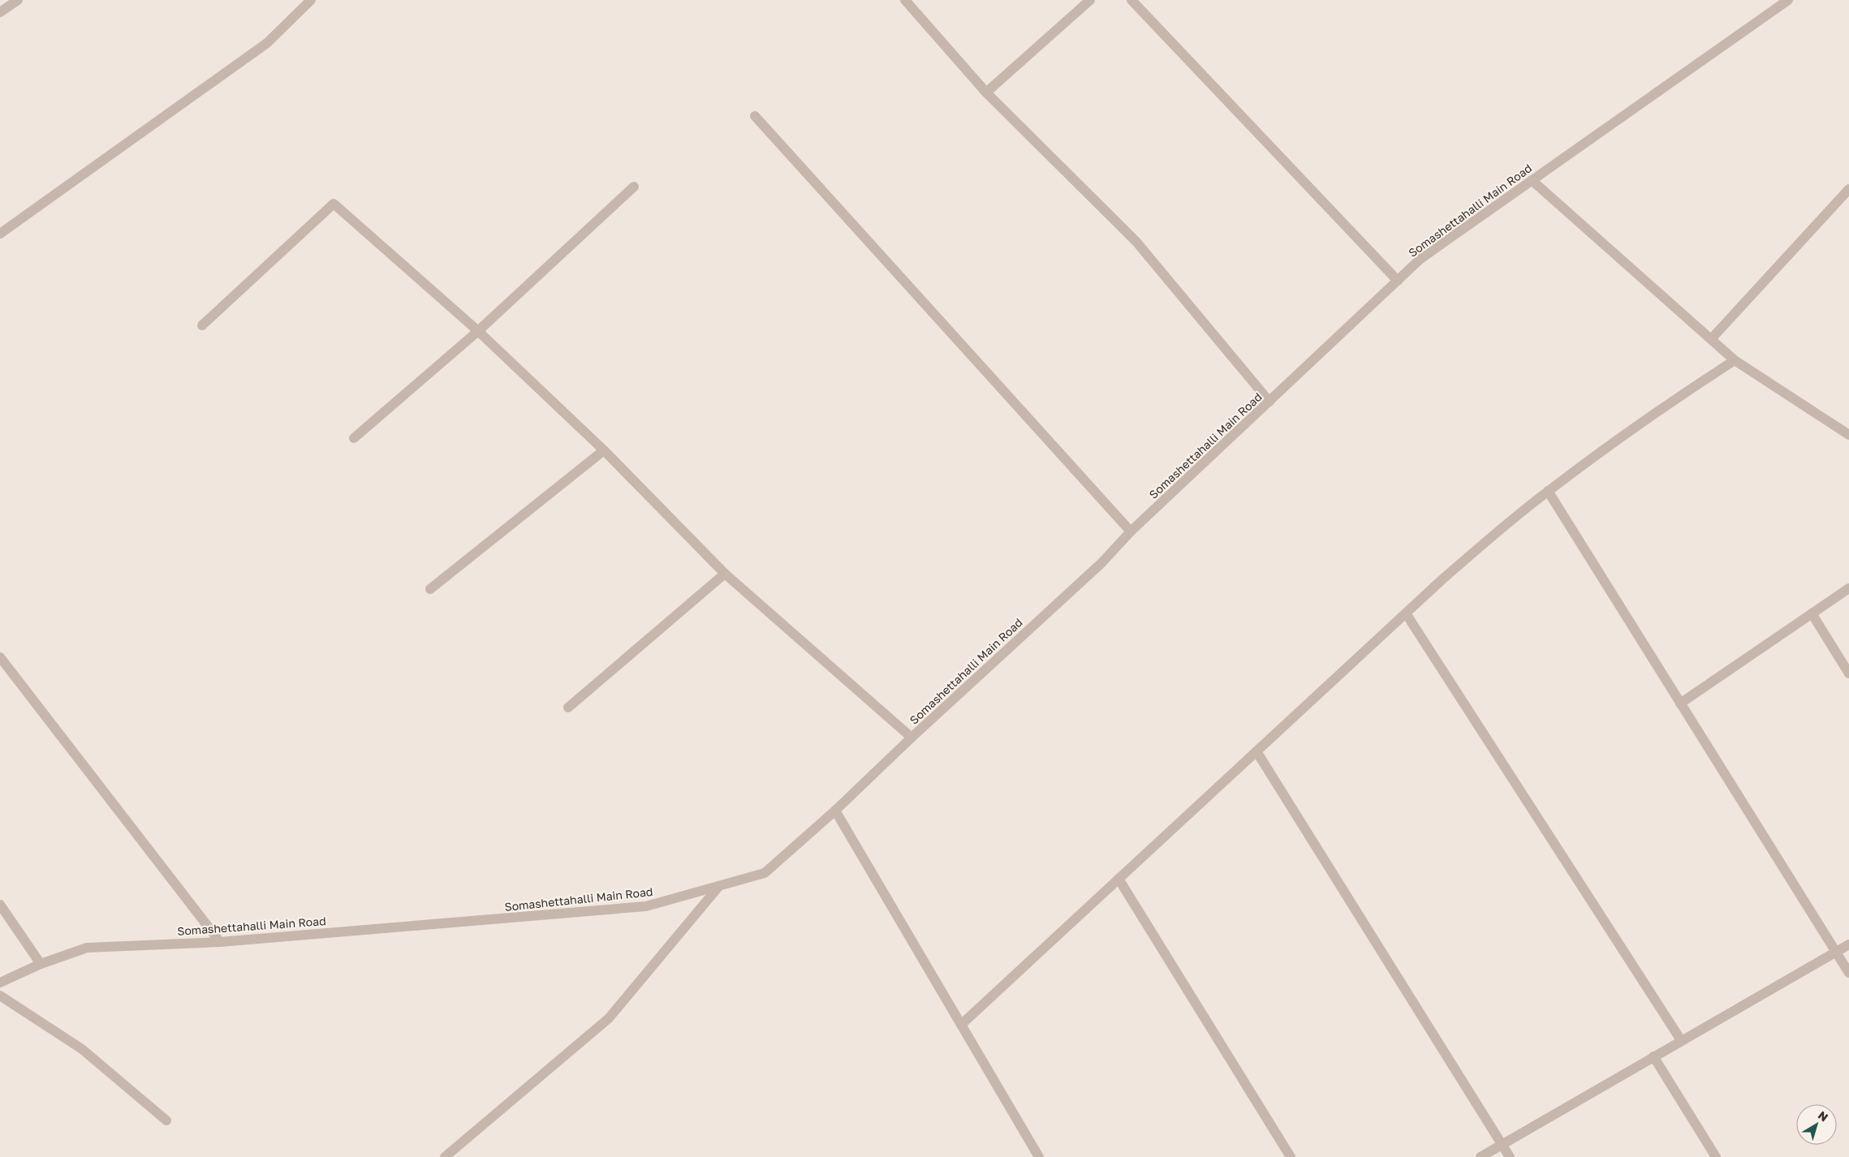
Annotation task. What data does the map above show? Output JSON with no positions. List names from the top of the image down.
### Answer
{
  "streets": {
    "street": ["Somashettahalli Main Road"]
  },
  "north": "top right"
}
